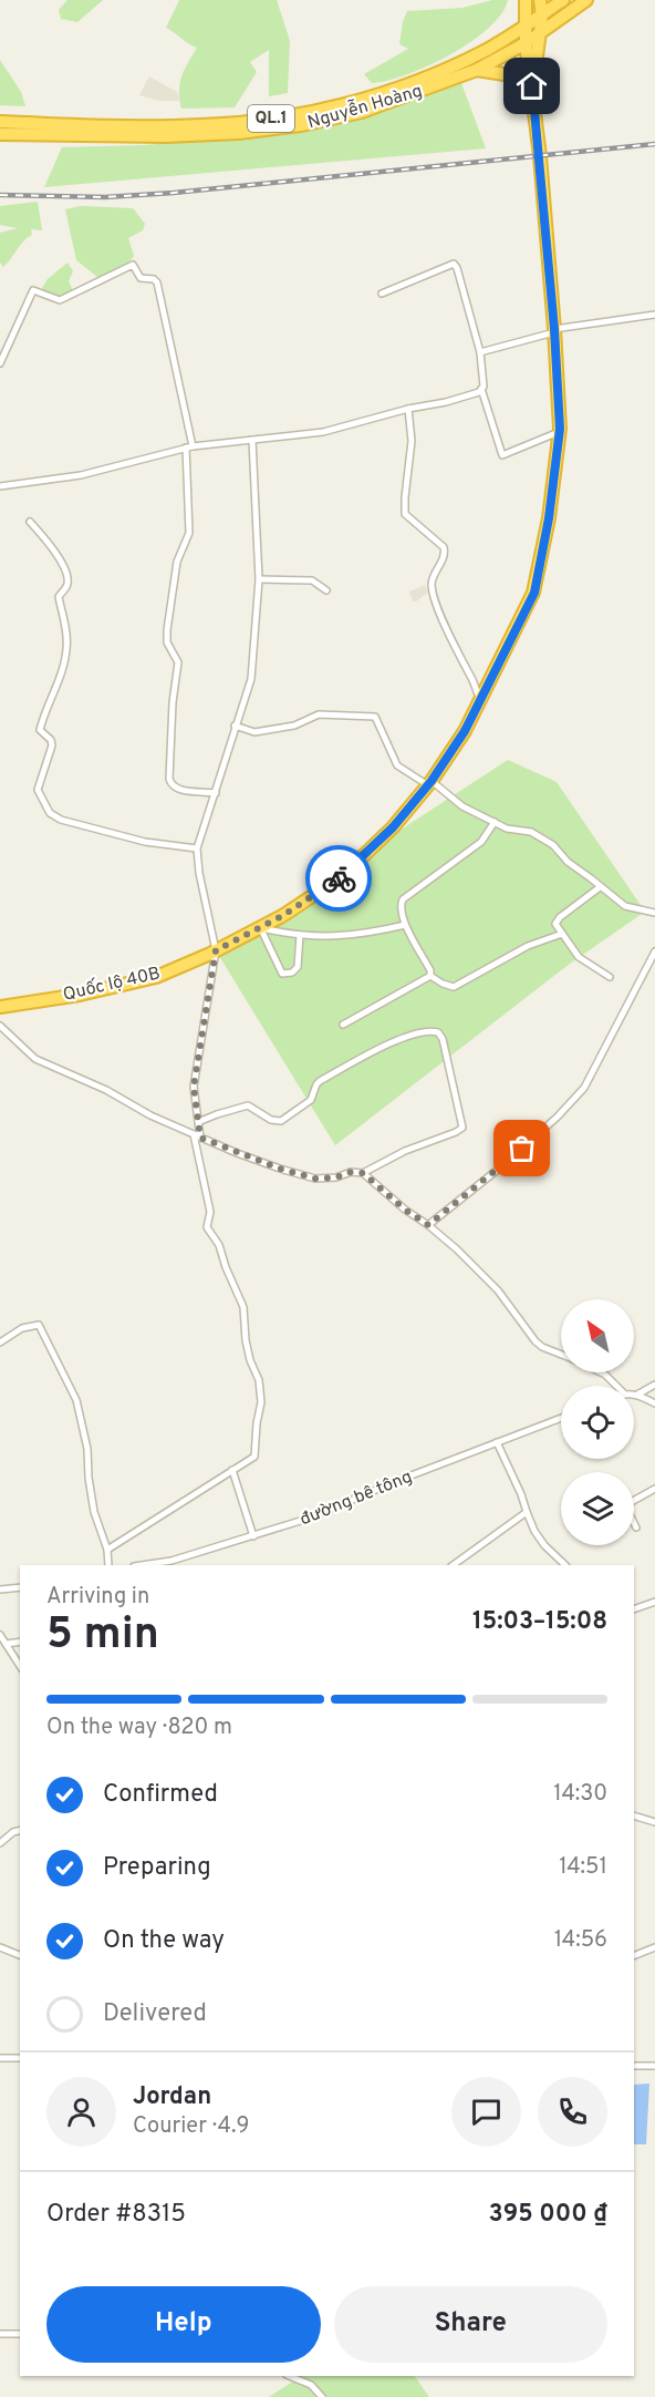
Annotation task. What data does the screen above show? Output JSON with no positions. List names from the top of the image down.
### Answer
{
  "streets": {
    "highway": ["Nguyễn Hoàng", "QL.1", "Quốc lộ 40B"],
    "street": ["đường bê tông"]
  },
  "north": "top left",
  "page": {
    "heading": ["5 min", "Arriving in", "15:03–15:08"],
    "panel": [
      "Jordan",
      "Courier · 4.9",
      "Order #8315",
      "395 000 ₫"
    ],
    "bar": "On the way · 820 m",
    "list": [
      ["Confirmed", "14:30"],
      ["Preparing", "14:51"],
      ["On the way", "14:56"],
      "Delivered"
    ],
    "buttons": ["Help", "Share"]
  }
}
